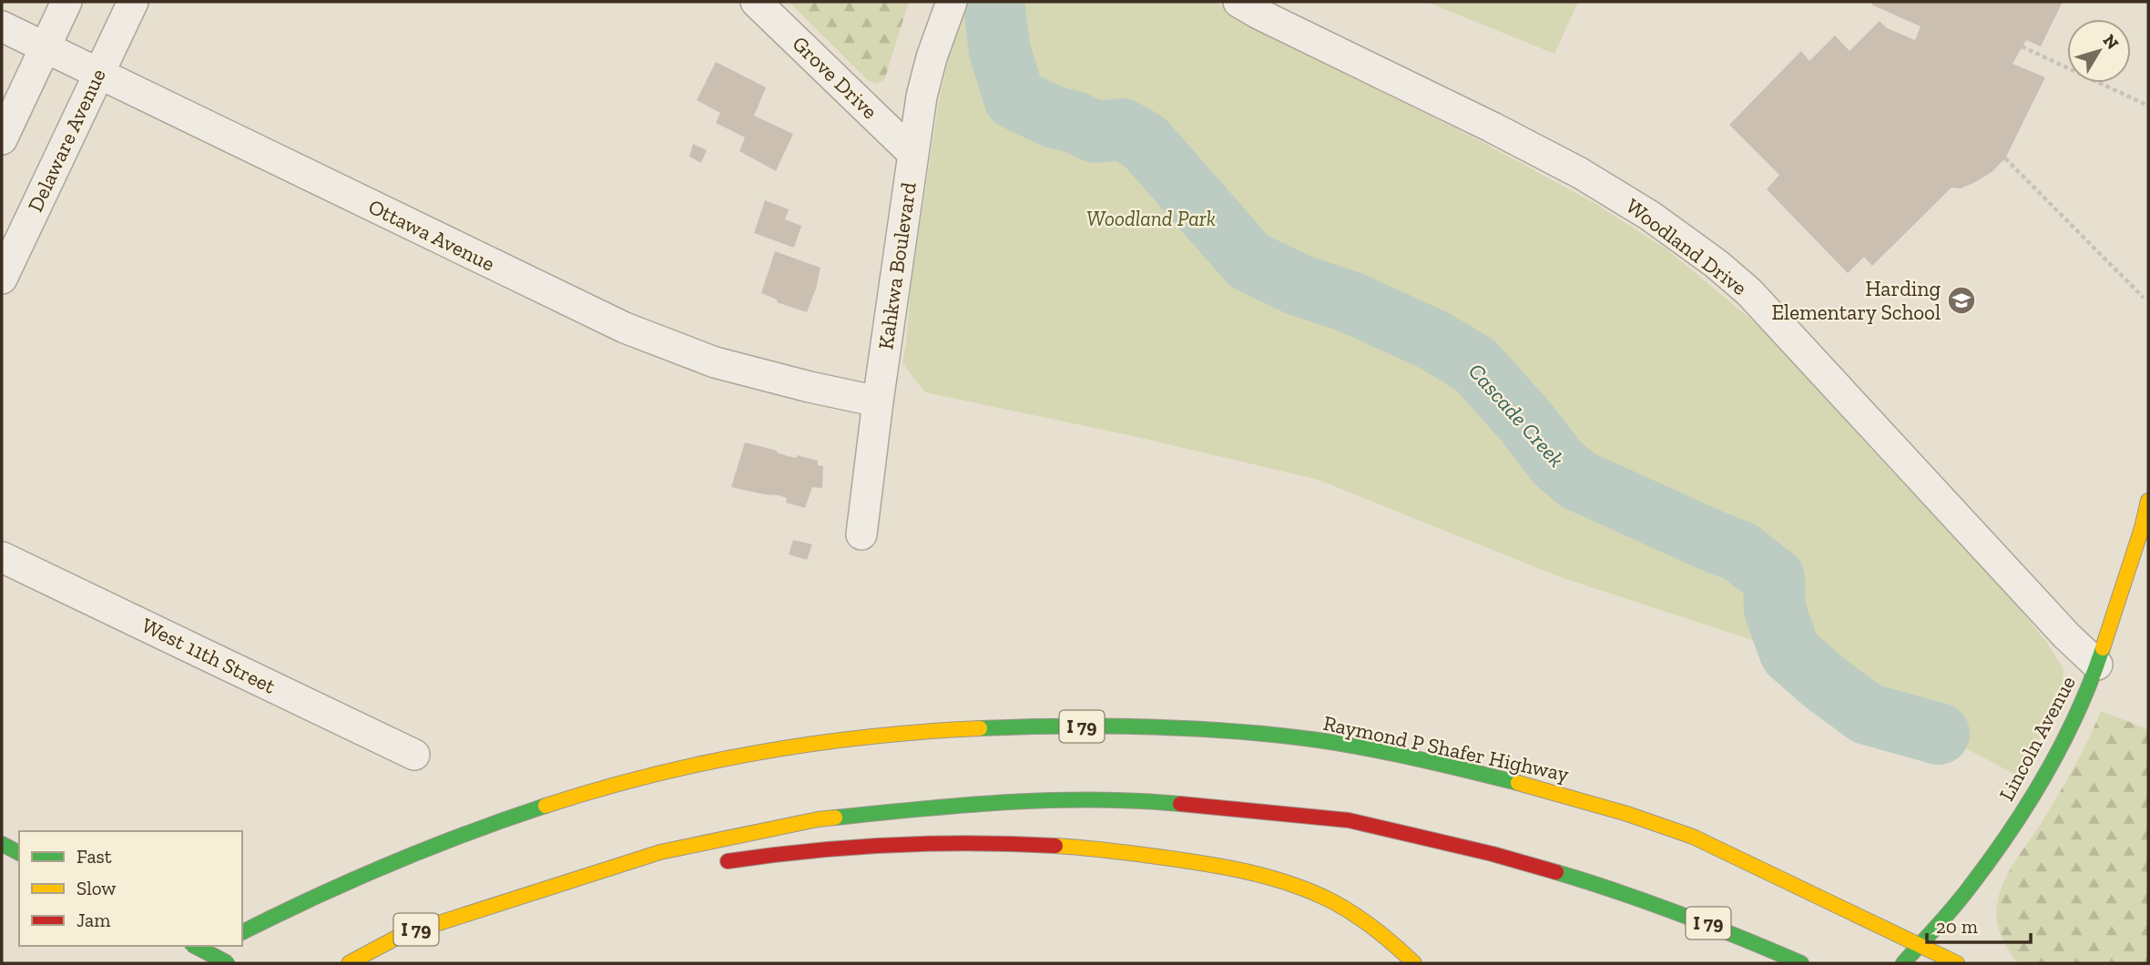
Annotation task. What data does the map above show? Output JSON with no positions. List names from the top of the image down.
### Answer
{
  "streets": {
    "main road": ["I 79", "Lincoln Avenue", "Raymond P Shafer Highway"],
    "street": [
      "Grove Drive",
      "Delaware Avenue",
      "Ottawa Avenue",
      "Woodland Drive",
      "Kahkwa Boulevard",
      "West 11th Street"
    ]
  },
  "crossings": [
    ["Grove Drive", "Kahkwa Boulevard"],
    ["Delaware Avenue", "Ottawa Avenue"],
    ["Ottawa Avenue", "Kahkwa Boulevard"],
    ["Woodland Drive", "Lincoln Avenue"],
    ["Lincoln Avenue", "Raymond P Shafer Highway"]
  ],
  "water": ["Cascade Creek"],
  "parks": ["Woodland Park"],
  "places": {
    "school or university": ["Harding Elementary School"]
  },
  "legend": ["Fast", "Slow", "Jam"],
  "scale_bar": "20 m",
  "north": "top right"
}
